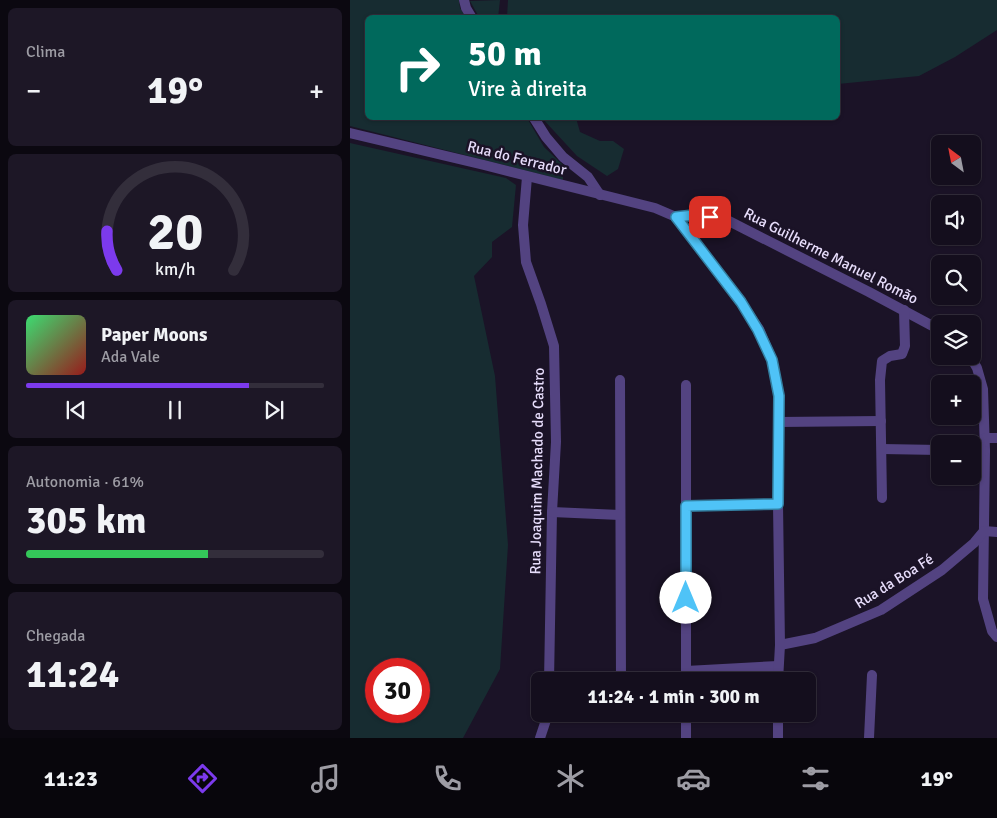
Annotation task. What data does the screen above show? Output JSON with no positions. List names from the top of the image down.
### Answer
{
  "streets": {
    "street": [
      "Rua do Ferrador",
      "Rua Guilherme Manuel Romão",
      "Rua Joaquim Machado de Castro",
      "Rua da Boa Fé"
    ]
  },
  "crossings": [
    ["Rua do Ferrador", "Rua Guilherme Manuel Romão"],
    ["Rua do Ferrador", "Rua Joaquim Machado de Castro"]
  ],
  "north": "top left",
  "page": {
    "tile": [
      "Clima",
      ["Autonomia · 61%", "305 km"],
      ["Chegada", "11:24"]
    ],
    "turn": ["50 m", "Vire à direita"],
    "heat": ["−", "19°", "+"],
    "map_buttons": ["+", "−"],
    "song": ["Paper Moons", "Ada Vale"],
    "limit": "30",
    "trip": "11:24 · 1 min · 300 m",
    "tabs": ["11:23", "19°"],
    "gauge": ["20", "km/h"]
  }
}
